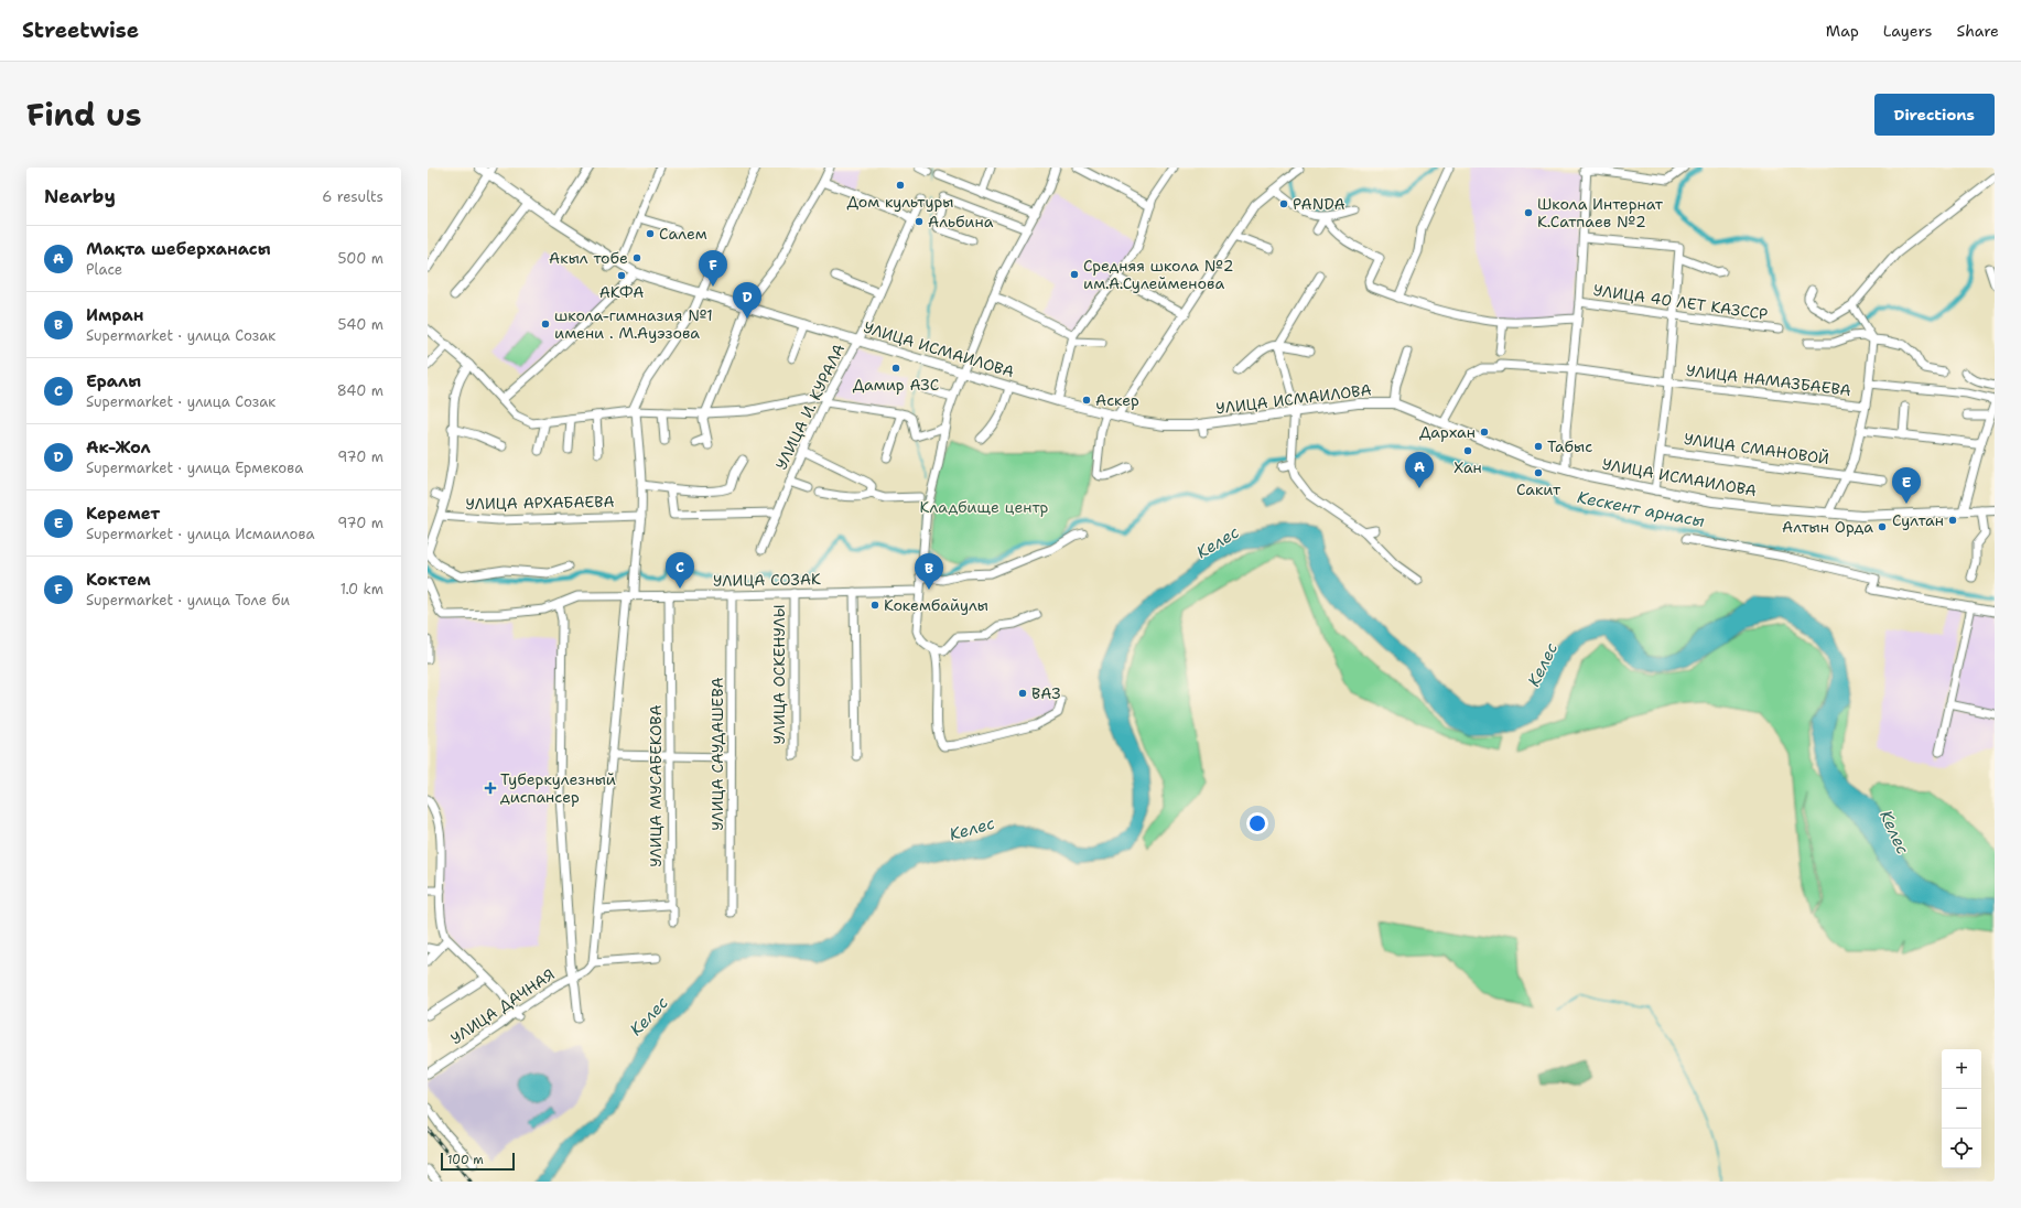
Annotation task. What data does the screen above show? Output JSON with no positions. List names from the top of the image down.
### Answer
{
  "streets": {
    "main road": ["УЛИЦА ИСМАИЛОВА"],
    "street": [
      "УЛИЦА 40 ЛЕТ КАЗССР",
      "УЛИЦА НАМАЗБАЕВА",
      "УЛИЦА И. КУРАЛА",
      "УЛИЦА СМАНОВОЙ",
      "УЛИЦА АРХАБАЕВА",
      "УЛИЦА СОЗАК",
      "УЛИЦА ОСКЕНУЛЫ",
      "УЛИЦА САУДАШЕВА",
      "УЛИЦА МУСАБЕКОВА",
      "УЛИЦА ДАЧНАЯ"
    ]
  },
  "crossings": [
    ["УЛИЦА 40 ЛЕТ КАЗССР", "УЛИЦА НАМАЗБАЕВА"],
    ["УЛИЦА ИСМАИЛОВА", "УЛИЦА НАМАЗБАЕВА"],
    ["УЛИЦА ИСМАИЛОВА", "УЛИЦА И. КУРАЛА"],
    ["УЛИЦА НАМАЗБАЕВА", "УЛИЦА СМАНОВОЙ"],
    ["УЛИЦА СОЗАК", "УЛИЦА ОСКЕНУЛЫ"],
    ["УЛИЦА СОЗАК", "УЛИЦА САУДАШЕВА"],
    ["УЛИЦА СОЗАК", "УЛИЦА МУСАБЕКОВА"]
  ],
  "water": ["Кескент арнасы", "Келес"],
  "parks": ["Кладбище центр"],
  "places": {
    "other": [
      "Дом культуры",
      "PANDA",
      "Школа Интернат К.Сатпаев №2",
      "Альбина",
      "Салем",
      "Акыл тобе",
      "Средняя школа №2 им.А.Сулейменова",
      "АКФА",
      "школа-гимназия №1 имени . М.Ауэзова",
      "Дамир АЗС",
      "Аскер",
      "Дархан",
      "Табыс",
      "Хан",
      "Сакит",
      "Султан",
      "Алтын Орда",
      "Кокембайулы",
      "ВАЗ"
    ],
    "health": ["Туберкулезный диспансер"]
  },
  "scale_bar": "100 m",
  "page": {
    "header": "Streetwise",
    "nav": ["Map", "Layers", "Share"],
    "title": "Find us",
    "buttons": "Directions",
    "heading": ["Nearby", "6 results"],
    "list": [
      {
        "mark": "A",
        "name": "Мақта шеберханасы",
        "note": "Place",
        "value": "500 m"
      },
      {
        "mark": "B",
        "name": "Имран",
        "note": "Supermarket · улица Созак",
        "value": "540 m"
      },
      {
        "mark": "C",
        "name": "Ералы",
        "note": "Supermarket · улица Созак",
        "value": "840 m"
      },
      {
        "mark": "D",
        "name": "Ак-Жол",
        "note": "Supermarket · улица Ермекова",
        "value": "970 m"
      },
      {
        "mark": "E",
        "name": "Керемет",
        "note": "Supermarket · улица Исмаилова",
        "value": "970 m"
      },
      {
        "mark": "F",
        "name": "Коктем",
        "note": "Supermarket · улица Толе би",
        "value": "1.0 km"
      }
    ],
    "pins": [
      "F",
      "D",
      "A",
      "E",
      "C",
      "B"
    ],
    "map_buttons": ["+", "−"],
    "scale": "100 m"
  }
}
